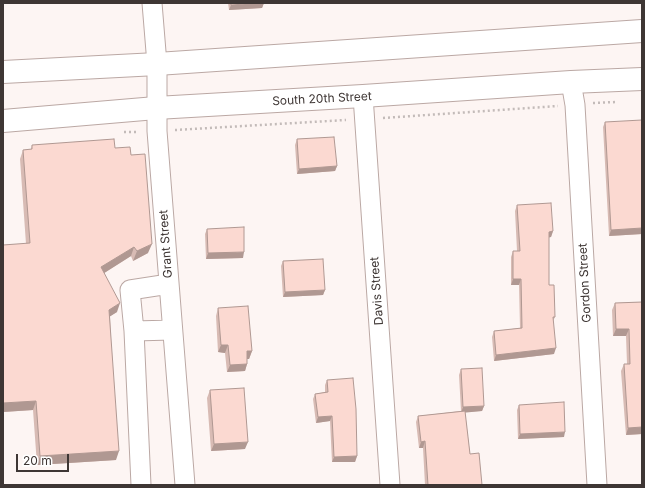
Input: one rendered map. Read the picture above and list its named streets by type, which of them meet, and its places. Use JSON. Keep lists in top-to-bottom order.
{
  "streets": {
    "main road": ["South 20th Street"],
    "street": ["Grant Street", "Gordon Street", "Davis Street"]
  },
  "crossings": [
    ["South 20th Street", "Grant Street"],
    ["South 20th Street", "Gordon Street"],
    ["South 20th Street", "Davis Street"]
  ],
  "scale_bar": "20 m"
}
